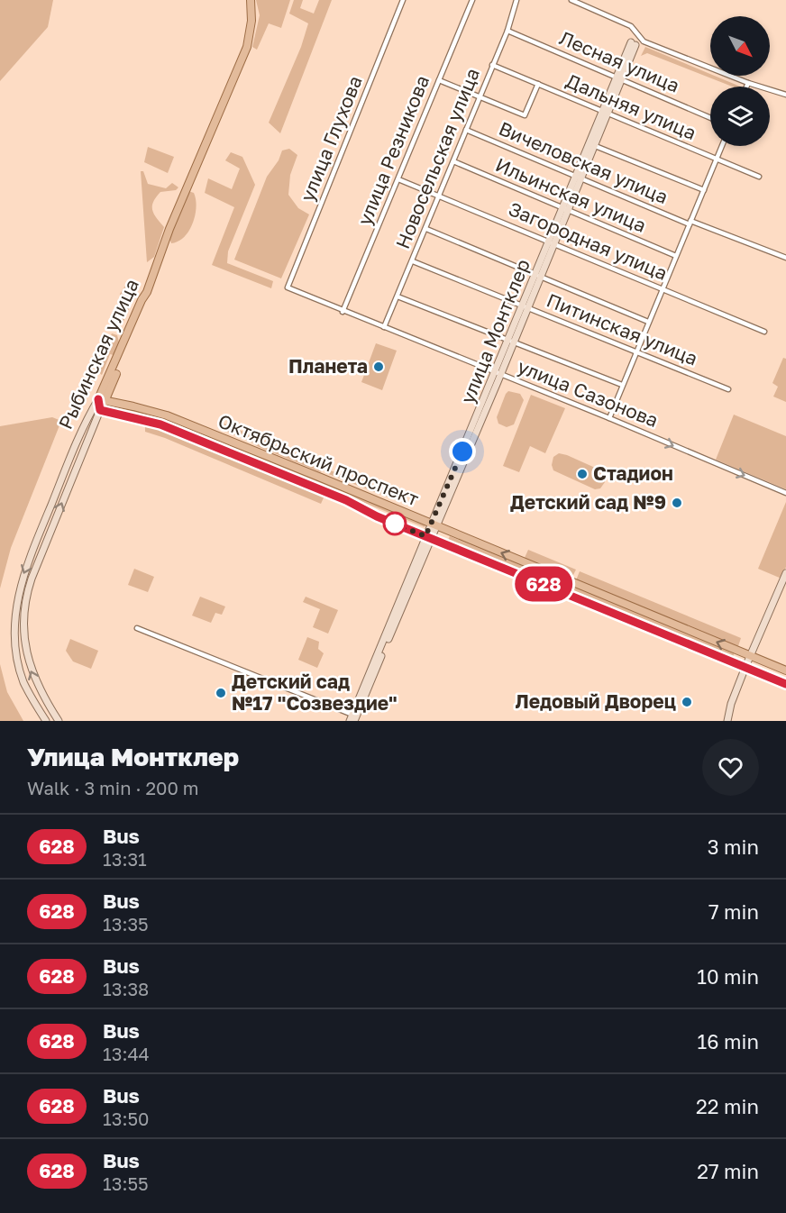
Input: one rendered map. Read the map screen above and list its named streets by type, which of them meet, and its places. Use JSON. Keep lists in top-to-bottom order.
{
  "streets": {
    "main road": ["Рыбинская улица", "Октябрьский проспект"],
    "street": [
      "Лесная улица",
      "Дальняя улица",
      "улица Глухова",
      "улица Резникова",
      "Новосельская улица",
      "Вичеловская улица",
      "Ильинская улица",
      "Загородная улица",
      "Питинская улица",
      "улица Монтклер",
      "улица Сазонова"
    ]
  },
  "crossings": [
    ["Лесная улица", "Новосельская улица"],
    ["Лесная улица", "улица Монтклер"],
    ["Дальняя улица", "Новосельская улица"],
    ["Дальняя улица", "улица Монтклер"],
    ["улица Глухова", "улица Сазонова"],
    ["улица Резникова", "Загородная улица"],
    ["улица Резникова", "улица Сазонова"],
    ["Новосельская улица", "Вичеловская улица"],
    ["Новосельская улица", "Ильинская улица"],
    ["Новосельская улица", "Загородная улица"],
    ["Новосельская улица", "Питинская улица"],
    ["Новосельская улица", "улица Сазонова"],
    ["Вичеловская улица", "улица Монтклер"],
    ["Ильинская улица", "улица Монтклер"],
    ["Загородная улица", "улица Монтклер"],
    ["Питинская улица", "улица Монтклер"],
    ["улица Монтклер", "улица Сазонова"],
    ["улица Монтклер", "Октябрьский проспект"],
    ["Рыбинская улица", "Октябрьский проспект"]
  ],
  "one_way": ["Рыбинская улица", "улица Сазонова"],
  "places": [
    "Планета",
    "Стадион",
    "Детский сад №9",
    "Детский сад №17 \"Созвездие\"",
    "Ледовый Дворец"
  ],
  "lines": ["bus line 628"],
  "north": "bottom right",
  "page": {
    "on_map": "628",
    "heading": ["Улица Монтклер", "Walk · 3 min · 200 m"],
    "list": [
      {
        "mark": "628",
        "name": "Bus",
        "note": "13:31",
        "value": "3 min"
      },
      {
        "mark": "628",
        "name": "Bus",
        "note": "13:35",
        "value": "7 min"
      },
      {
        "mark": "628",
        "name": "Bus",
        "note": "13:38",
        "value": "10 min"
      },
      {
        "mark": "628",
        "name": "Bus",
        "note": "13:44",
        "value": "16 min"
      },
      {
        "mark": "628",
        "name": "Bus",
        "note": "13:50",
        "value": "22 min"
      },
      {
        "mark": "628",
        "name": "Bus",
        "note": "13:55",
        "value": "27 min"
      }
    ]
  }
}
